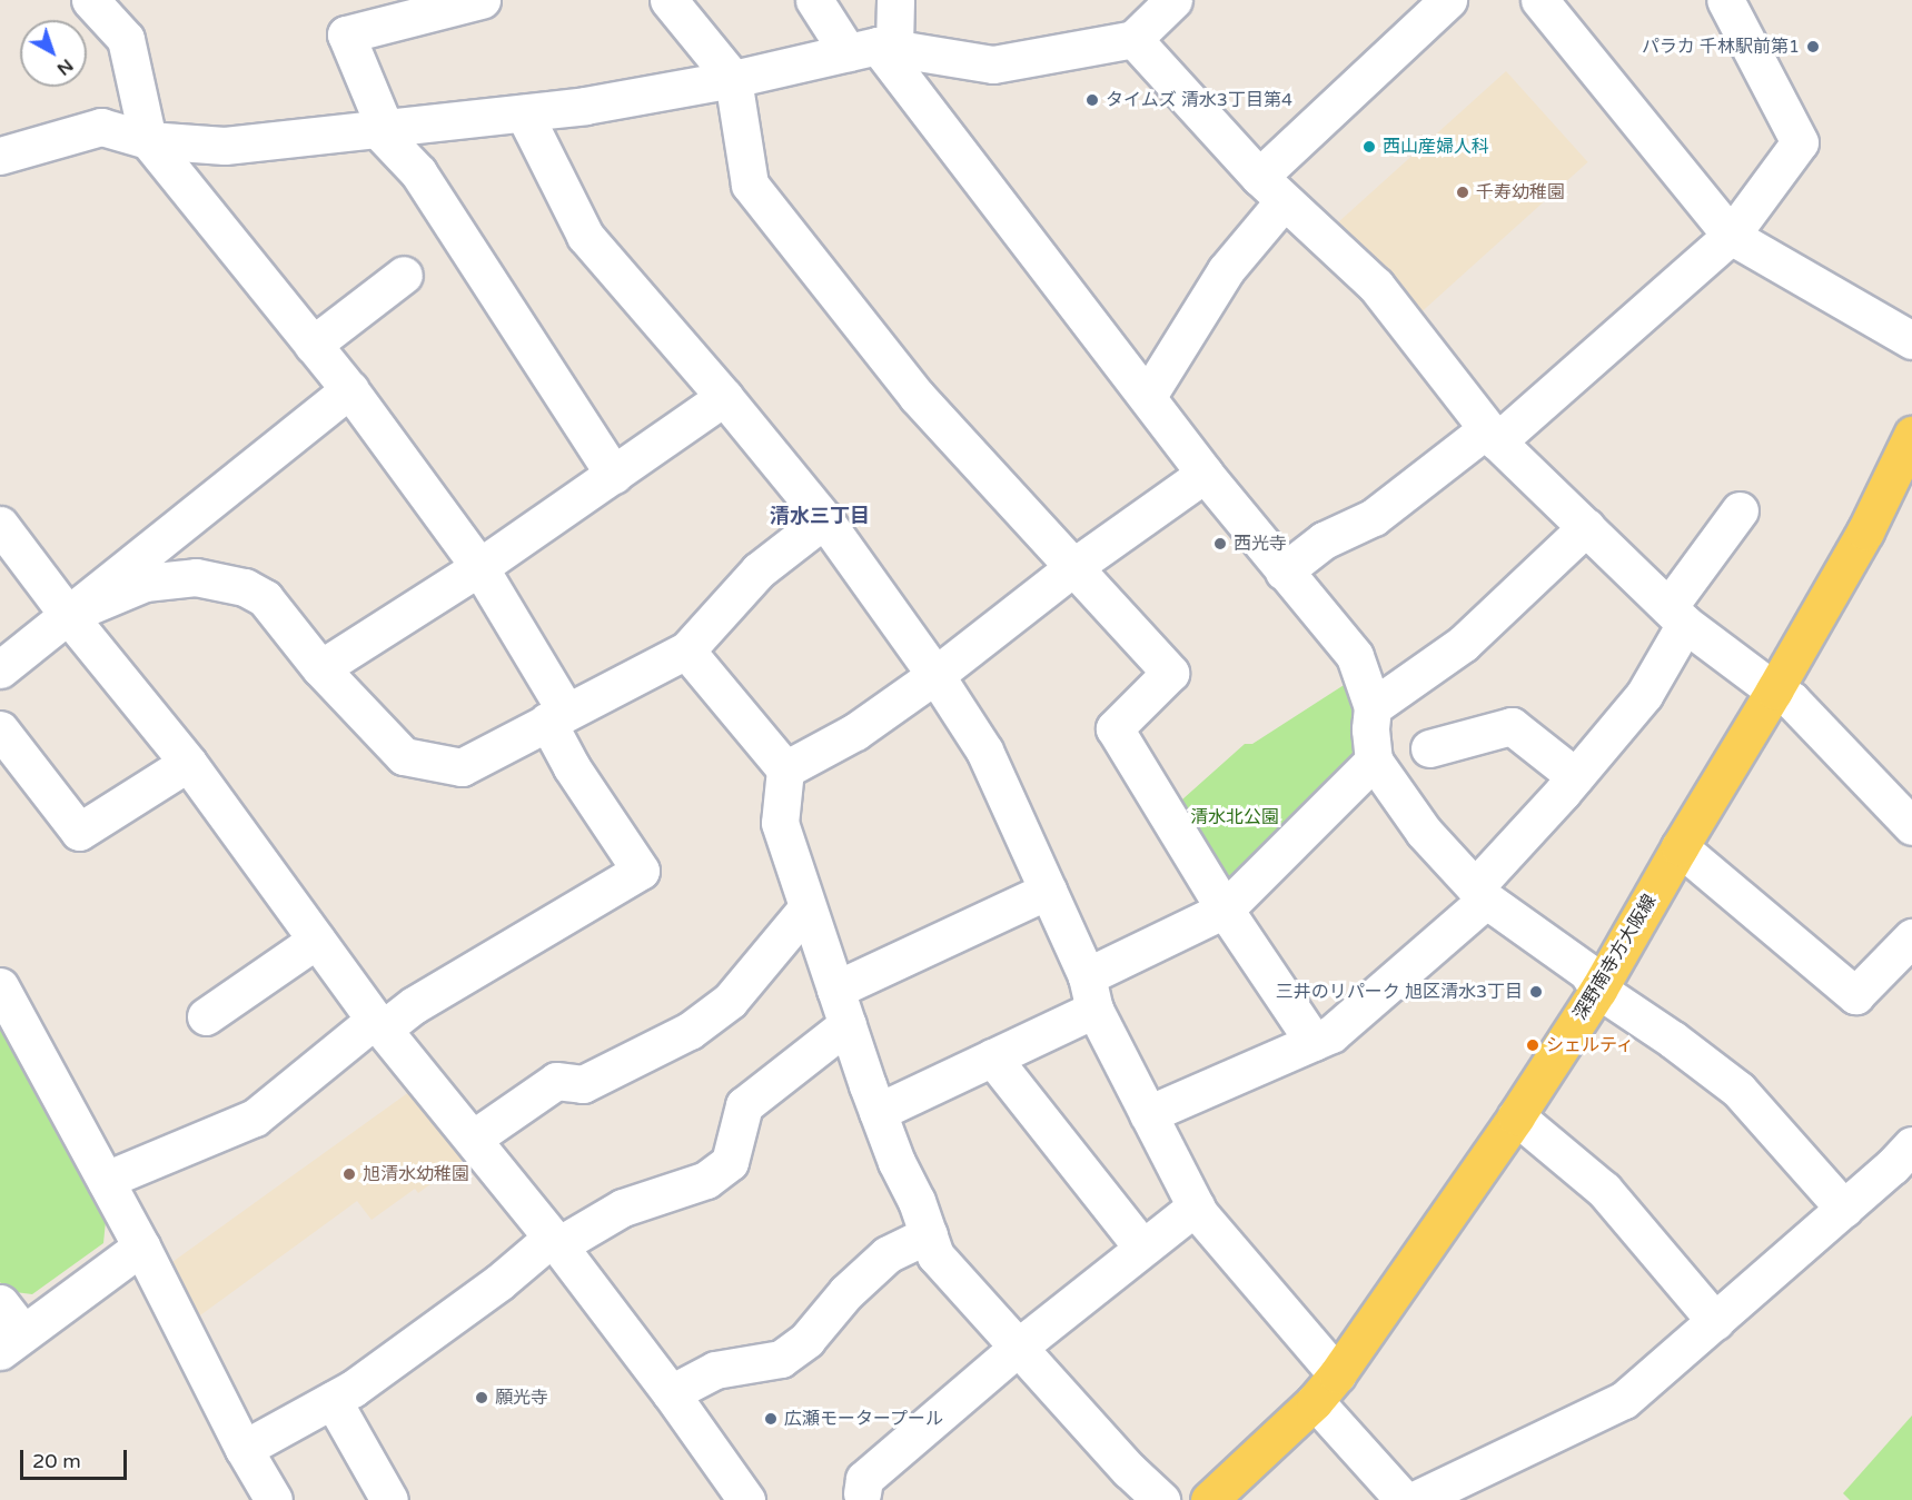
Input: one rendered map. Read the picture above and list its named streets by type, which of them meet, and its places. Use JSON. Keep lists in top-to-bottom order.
{
  "streets": {
    "main road": ["深野南寺方大阪線"]
  },
  "districts": ["清水三丁目"],
  "parks": ["清水北公園"],
  "places": [
    "パラカ 千林駅前第1",
    "タイムズ 清水3丁目第4",
    "西山産婦人科",
    "千寿幼稚園",
    "西光寺",
    "三井のリパーク 旭区清水3丁目",
    "シェルティ",
    "旭清水幼稚園",
    "願光寺",
    "広瀬モータープール"
  ],
  "scale_bar": "20 m",
  "north": "bottom right"
}
